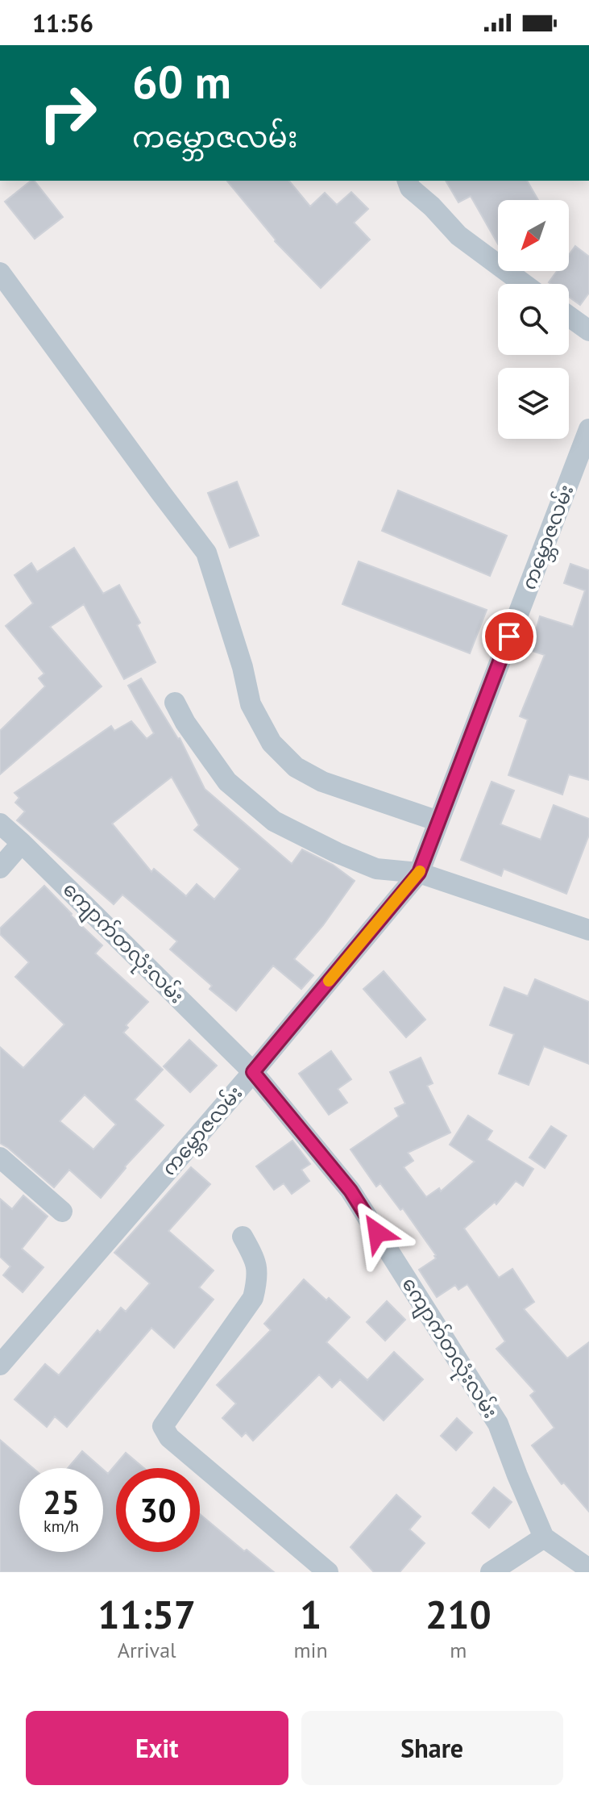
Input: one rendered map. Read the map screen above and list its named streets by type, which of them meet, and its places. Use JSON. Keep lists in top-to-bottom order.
{
  "streets": {
    "street": ["ကမ္ဘောဇလမ်း", "ကျောက်တလုံးလမ်း"]
  },
  "crossings": [
    ["ကမ္ဘောဇလမ်း", "ကျောက်တလုံးလမ်း"]
  ],
  "north": "bottom left",
  "page": {
    "status": "11:56",
    "turn": ["60 m", "ကမ္ဘောဇလမ်း"],
    "speed": "25 km/h",
    "limit": "30",
    "eta": [
      "11:57",
      "Arrival",
      "1",
      "min",
      "210",
      "m"
    ],
    "buttons": ["Exit", "Share"]
  }
}
